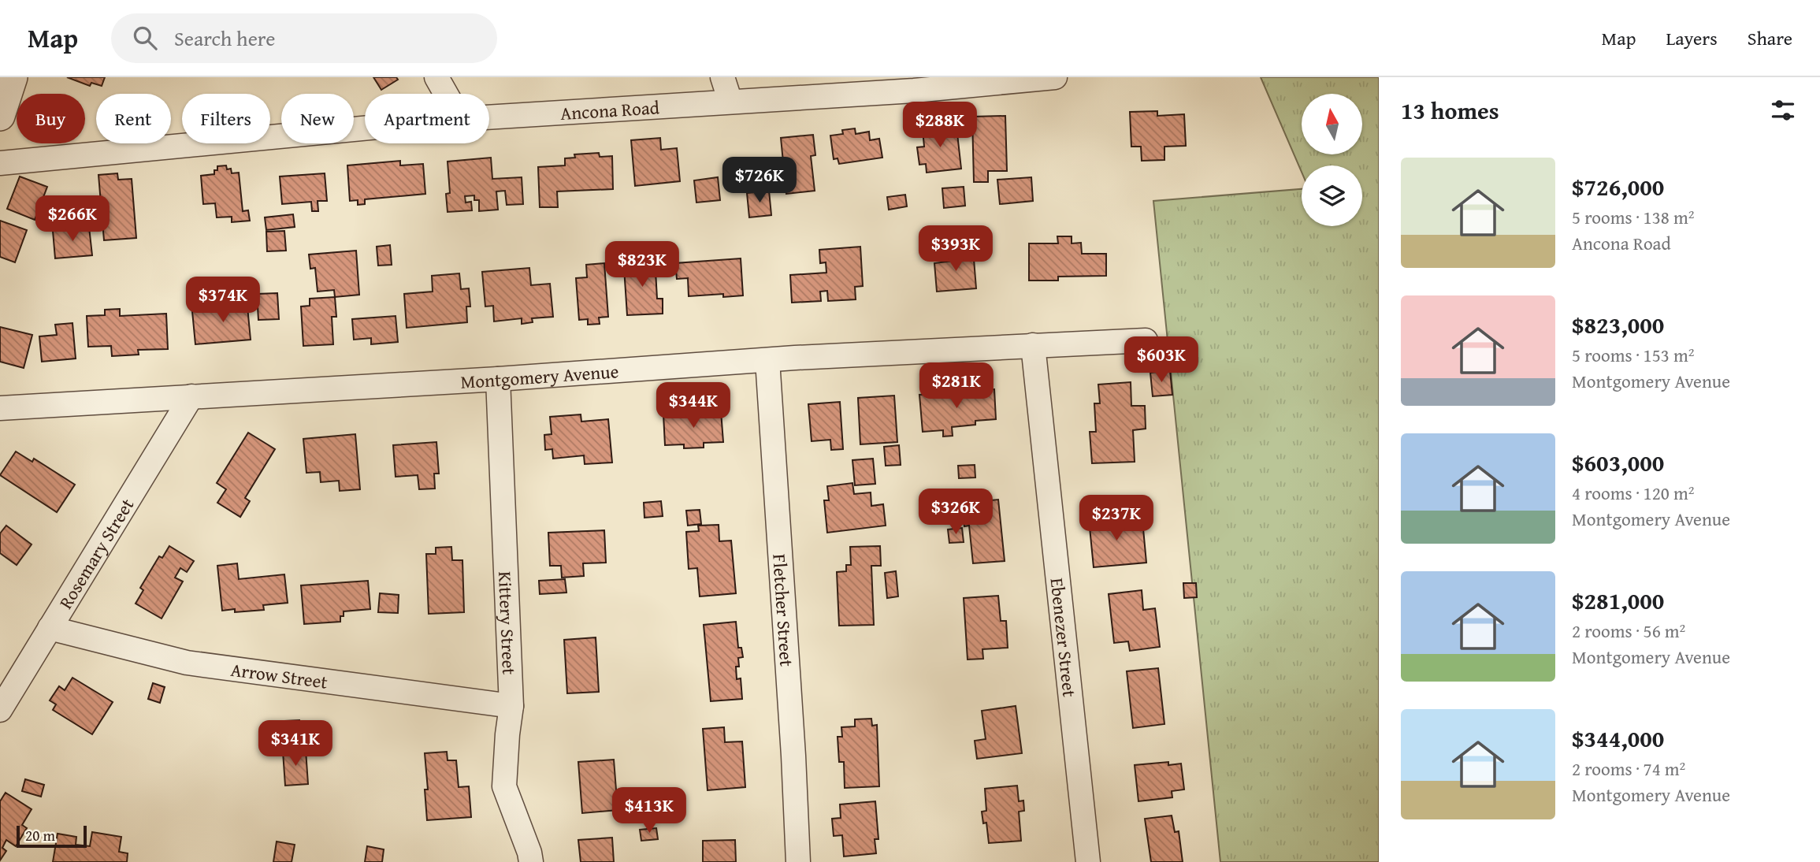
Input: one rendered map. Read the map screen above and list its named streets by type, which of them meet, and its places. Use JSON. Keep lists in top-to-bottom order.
{
  "streets": {
    "street": [
      "Ancona Road",
      "Montgomery Avenue",
      "Rosemary Street",
      "Fletcher Street",
      "Kittery Street",
      "Ebenezer Street",
      "Arrow Street"
    ]
  },
  "crossings": [
    ["Montgomery Avenue", "Rosemary Street"],
    ["Montgomery Avenue", "Fletcher Street"],
    ["Montgomery Avenue", "Kittery Street"],
    ["Montgomery Avenue", "Ebenezer Street"],
    ["Rosemary Street", "Arrow Street"],
    ["Kittery Street", "Arrow Street"]
  ],
  "scale_bar": "20 m",
  "north": "top",
  "page": {
    "header": "Map",
    "search": "Search here",
    "nav": ["Map", "Layers", "Share"],
    "heading": "13 homes",
    "chip": [
      "Buy",
      "Rent",
      "Filters",
      "New",
      "Apartment"
    ],
    "price": [
      "$288K",
      "$726K",
      "$266K",
      "$393K",
      "$823K",
      "$374K",
      "$603K",
      "$281K",
      "$344K",
      "$326K",
      "$237K",
      "$341K",
      "$413K"
    ],
    "list": [
      {
        "name": "$726,000",
        "note": "5 rooms · 138 m² · Ancona Road"
      },
      {
        "name": "$823,000",
        "note": "5 rooms · 153 m² · Montgomery Avenue"
      },
      {
        "name": "$603,000",
        "note": "4 rooms · 120 m² · Montgomery Avenue"
      },
      {
        "name": "$281,000",
        "note": "2 rooms · 56 m² · Montgomery Avenue"
      },
      {
        "name": "$344,000",
        "note": "2 rooms · 74 m² · Montgomery Avenue"
      }
    ],
    "scale": "20 m"
  }
}
